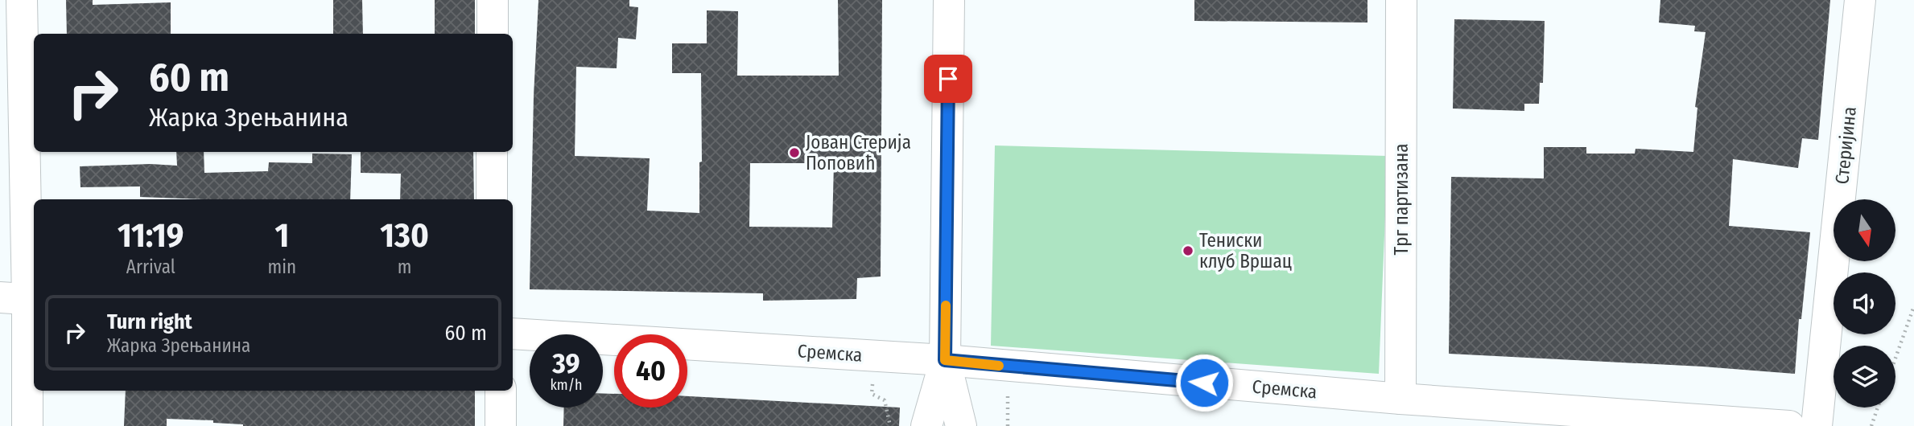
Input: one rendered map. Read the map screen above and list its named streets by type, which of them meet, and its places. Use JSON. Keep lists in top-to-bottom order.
{
  "streets": {
    "street": ["Стеријина", "Трг партизана", "Сремска"]
  },
  "crossings": [
    ["Трг партизана", "Сремска"]
  ],
  "places": ["Јован Стерија Поповић", "Тениски клуб Вршац"],
  "north": "bottom",
  "page": {
    "turn": ["60 m", "Жарка Зрењанина"],
    "eta": [
      "11:19",
      "Arrival",
      "1",
      "min",
      "130",
      "m"
    ],
    "list": [
      {
        "name": "Turn right",
        "note": "Жарка Зрењанина",
        "value": "60 m"
      }
    ],
    "speed": "39 km/h",
    "limit": "40"
  }
}
